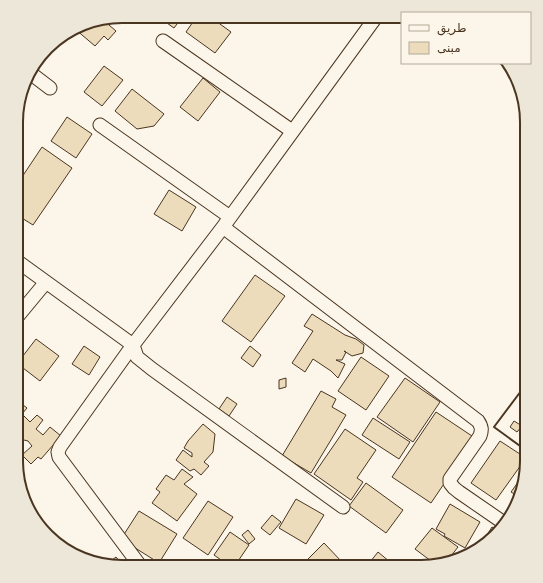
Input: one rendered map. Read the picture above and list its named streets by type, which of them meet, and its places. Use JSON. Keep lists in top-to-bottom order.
{
  "legend": ["طريق", "مبنى"]
}
